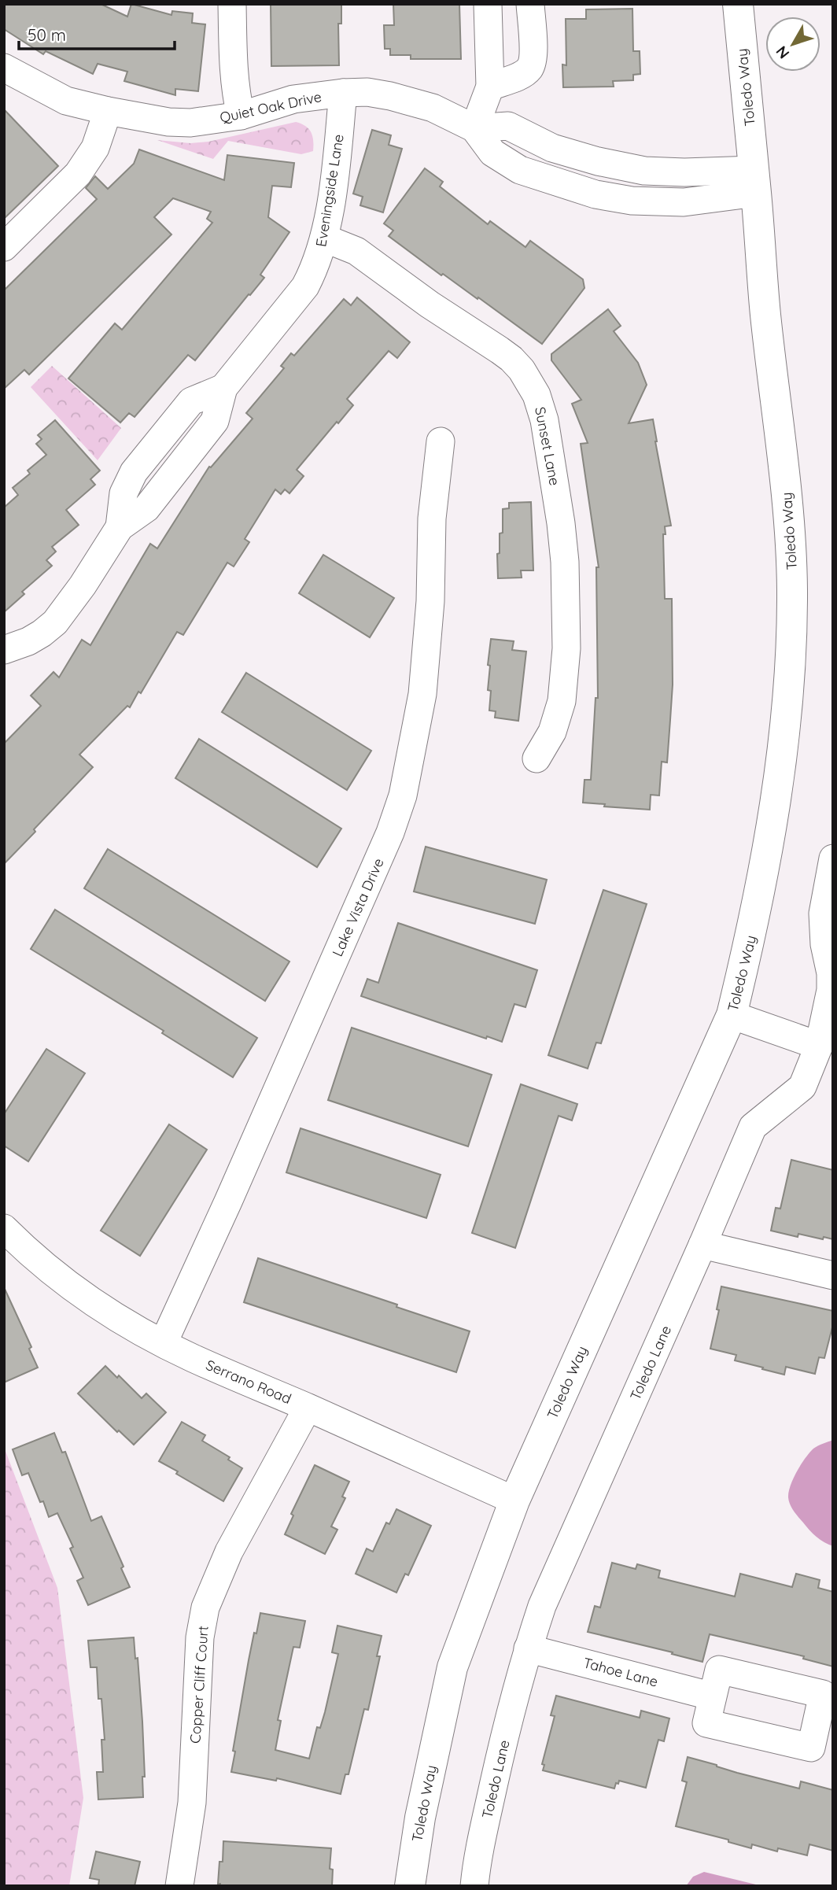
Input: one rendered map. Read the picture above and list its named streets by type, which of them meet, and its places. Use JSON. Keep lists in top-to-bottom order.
{
  "streets": {
    "main road": ["Toledo Way"],
    "street": [
      "Quiet Oak Drive",
      "Eveningside Lane",
      "Sunset Lane",
      "Lake Vista Drive",
      "Toledo Lane",
      "Serrano Road",
      "Tahoe Lane",
      "Copper Cliff Court"
    ]
  },
  "crossings": [
    ["Toledo Way", "Quiet Oak Drive"],
    ["Toledo Way", "Serrano Road"],
    ["Quiet Oak Drive", "Eveningside Lane"],
    ["Eveningside Lane", "Sunset Lane"],
    ["Lake Vista Drive", "Serrano Road"],
    ["Toledo Lane", "Tahoe Lane"],
    ["Serrano Road", "Copper Cliff Court"]
  ],
  "scale_bar": "50 m",
  "north": "bottom left"
}
